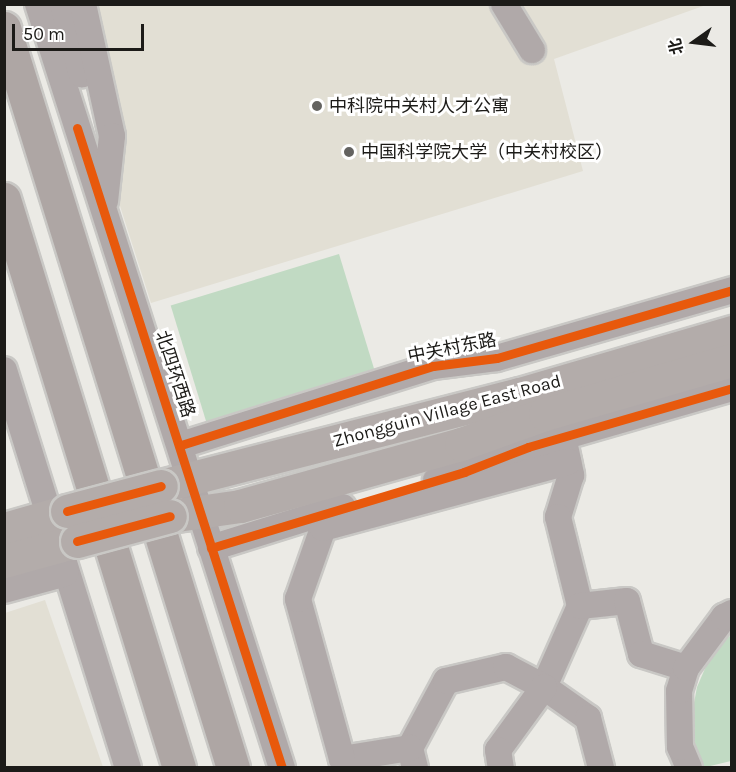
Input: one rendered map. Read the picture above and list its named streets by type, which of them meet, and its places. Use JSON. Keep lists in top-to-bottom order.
{
  "streets": {
    "main road": ["Zhongguin Village East Road"],
    "street": ["中关村东路", "北四环西路"]
  },
  "crossings": [
    ["中关村东路", "北四环西路"],
    ["北四环西路", "Zhongguin Village East Road"]
  ],
  "places": ["中科院中关村人才公寓", "中国科学院大学（中关村校区）"],
  "scale_bar": "50 m",
  "north": "left"
}
